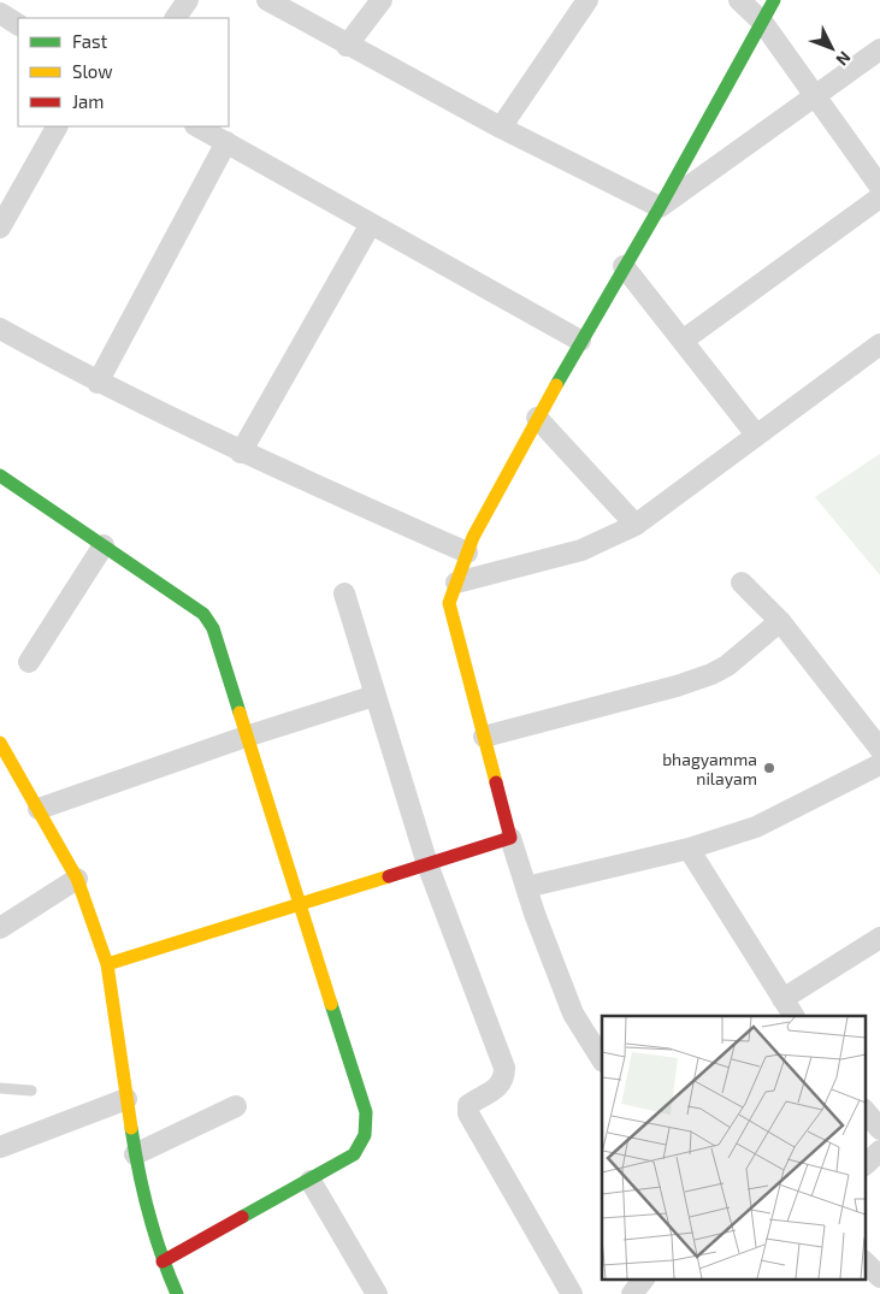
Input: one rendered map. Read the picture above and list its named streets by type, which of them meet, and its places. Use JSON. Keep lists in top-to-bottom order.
{
  "places": ["bhagyamma nilayam"],
  "legend": ["Fast", "Slow", "Jam"],
  "north": "bottom right"
}
